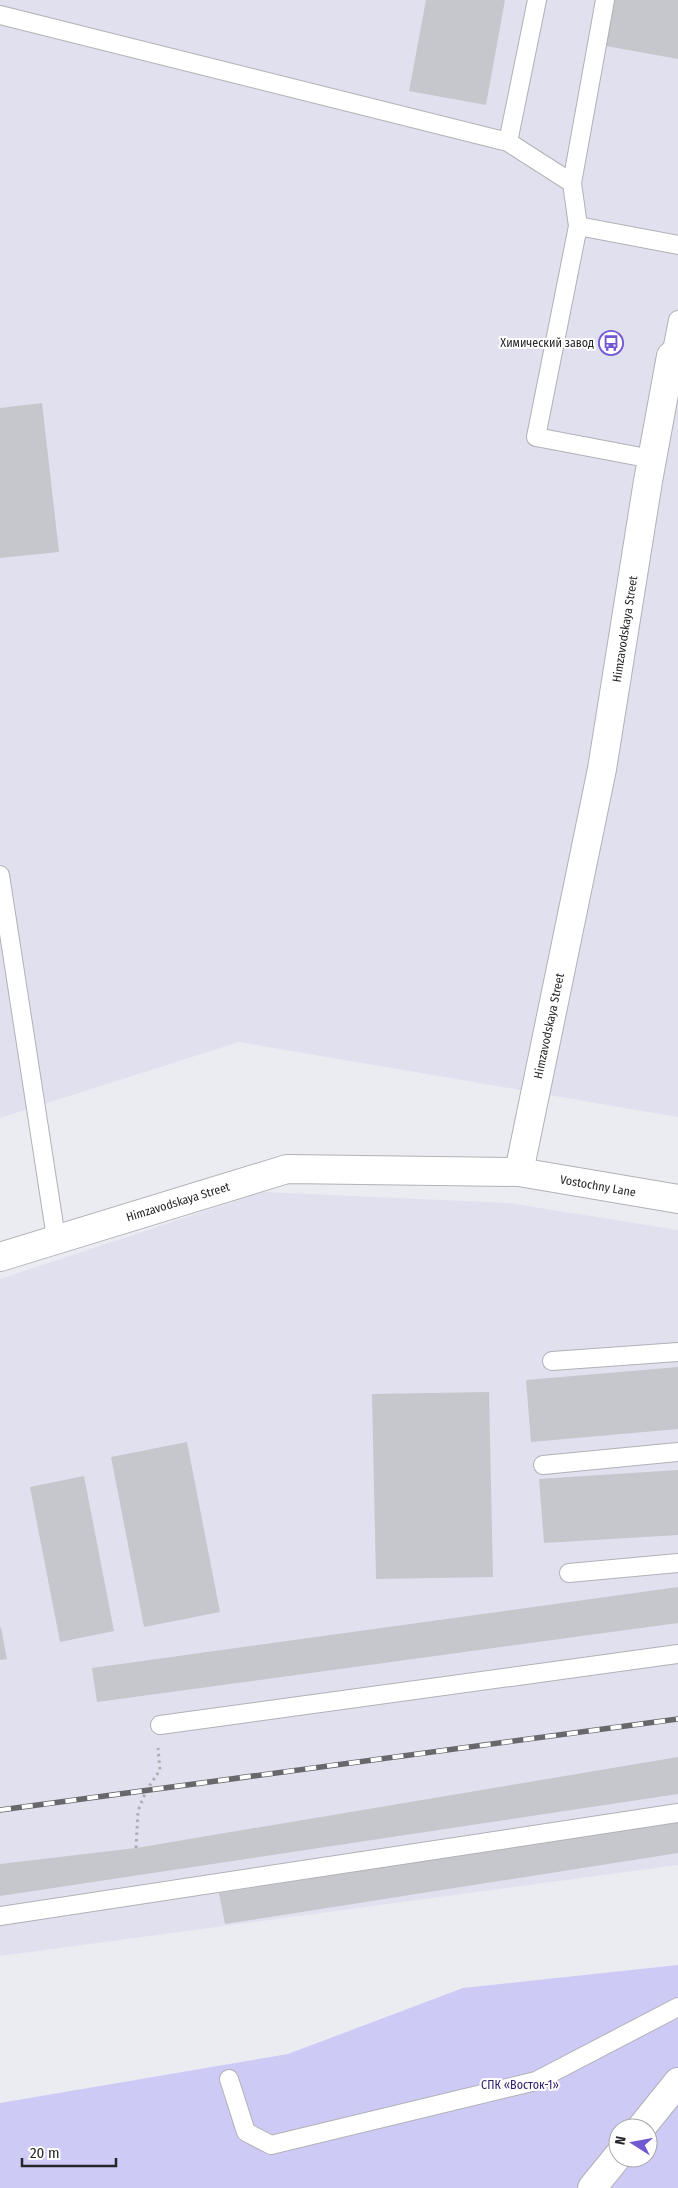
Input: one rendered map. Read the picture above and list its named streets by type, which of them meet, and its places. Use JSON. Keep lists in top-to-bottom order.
{
  "streets": {
    "street": ["Himzavodskaya Street", "Vostochny Lane"]
  },
  "crossings": [
    ["Himzavodskaya Street", "Vostochny Lane"]
  ],
  "parks": ["СПК «Восток-1»"],
  "places": {
    "bus stop": ["Химический завод"]
  },
  "scale_bar": "20 m",
  "north": "left"
}
